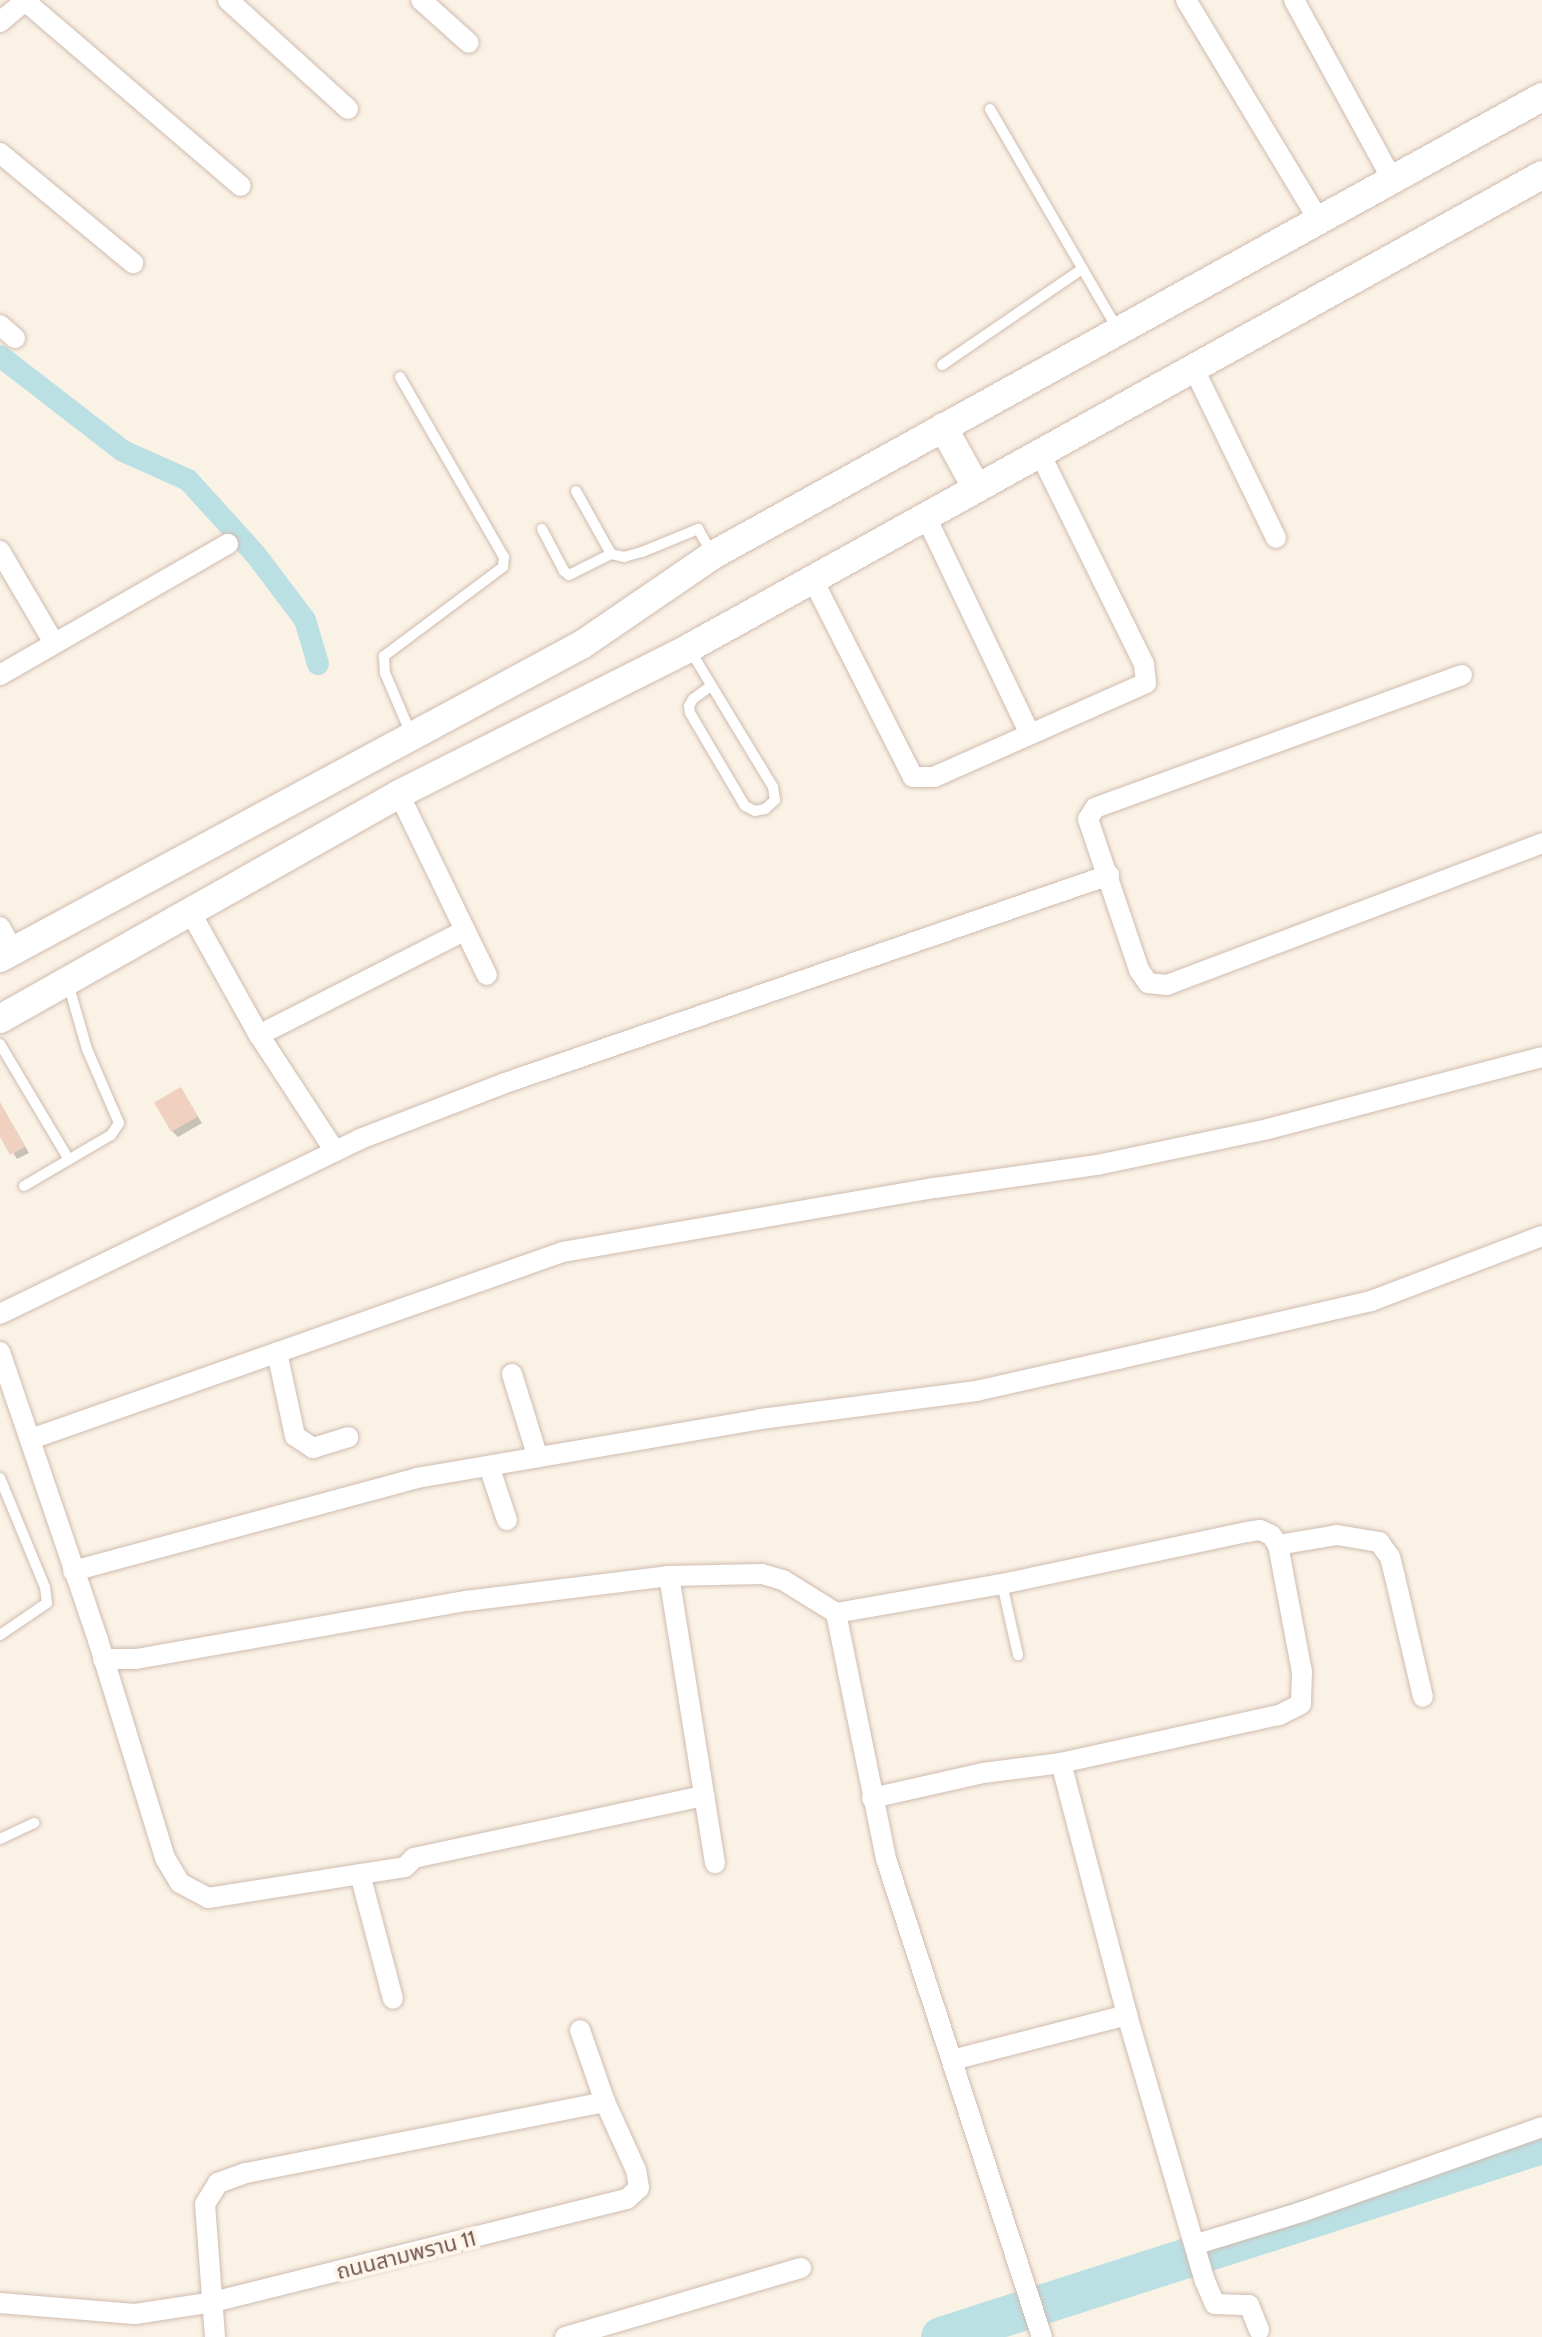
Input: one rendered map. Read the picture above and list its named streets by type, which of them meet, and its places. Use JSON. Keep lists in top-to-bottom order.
{
  "streets": {
    "street": ["ถนนสามพราน 11"]
  }
}
